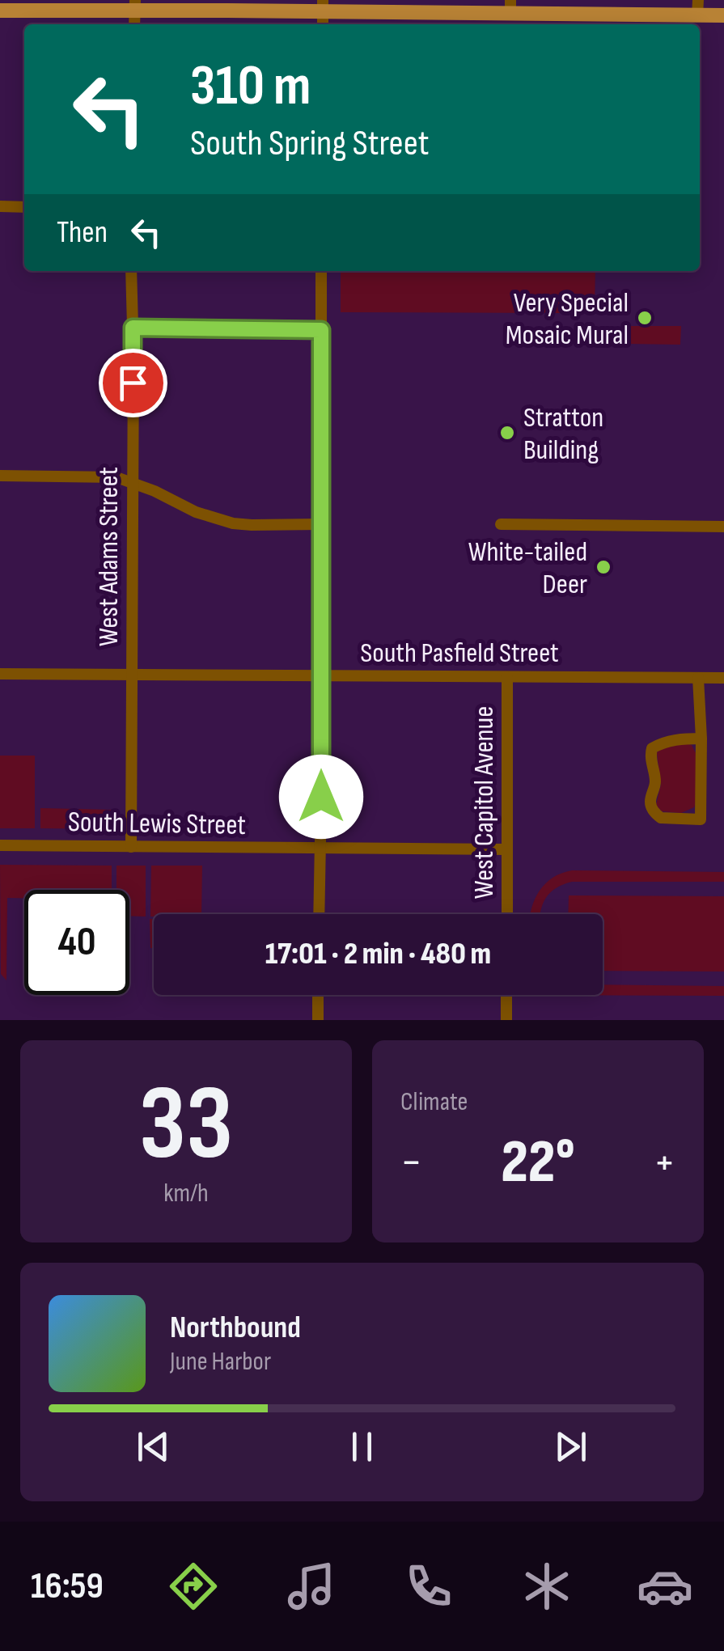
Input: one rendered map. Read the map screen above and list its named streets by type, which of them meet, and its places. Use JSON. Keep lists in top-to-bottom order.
{
  "streets": {
    "street": [
      "West Adams Street",
      "South Pasfield Street",
      "West Capitol Avenue",
      "South Lewis Street"
    ]
  },
  "crossings": [
    ["West Adams Street", "South Pasfield Street"],
    ["West Adams Street", "South Lewis Street"],
    ["South Pasfield Street", "West Capitol Avenue"],
    ["West Capitol Avenue", "South Lewis Street"]
  ],
  "places": ["Very Special Mosaic Mural", "Stratton Building", "White-tailed Deer"],
  "page": {
    "turn": ["310 m", "South Spring Street"],
    "then": "Then",
    "limit": "40",
    "trip": "17:01 · 2 min · 480 m",
    "tile": [
      ["33", "km/h"],
      "Climate"
    ],
    "heat": ["−", "22°", "+"],
    "song": ["Northbound", "June Harbor"],
    "tabs": "16:59"
  }
}
